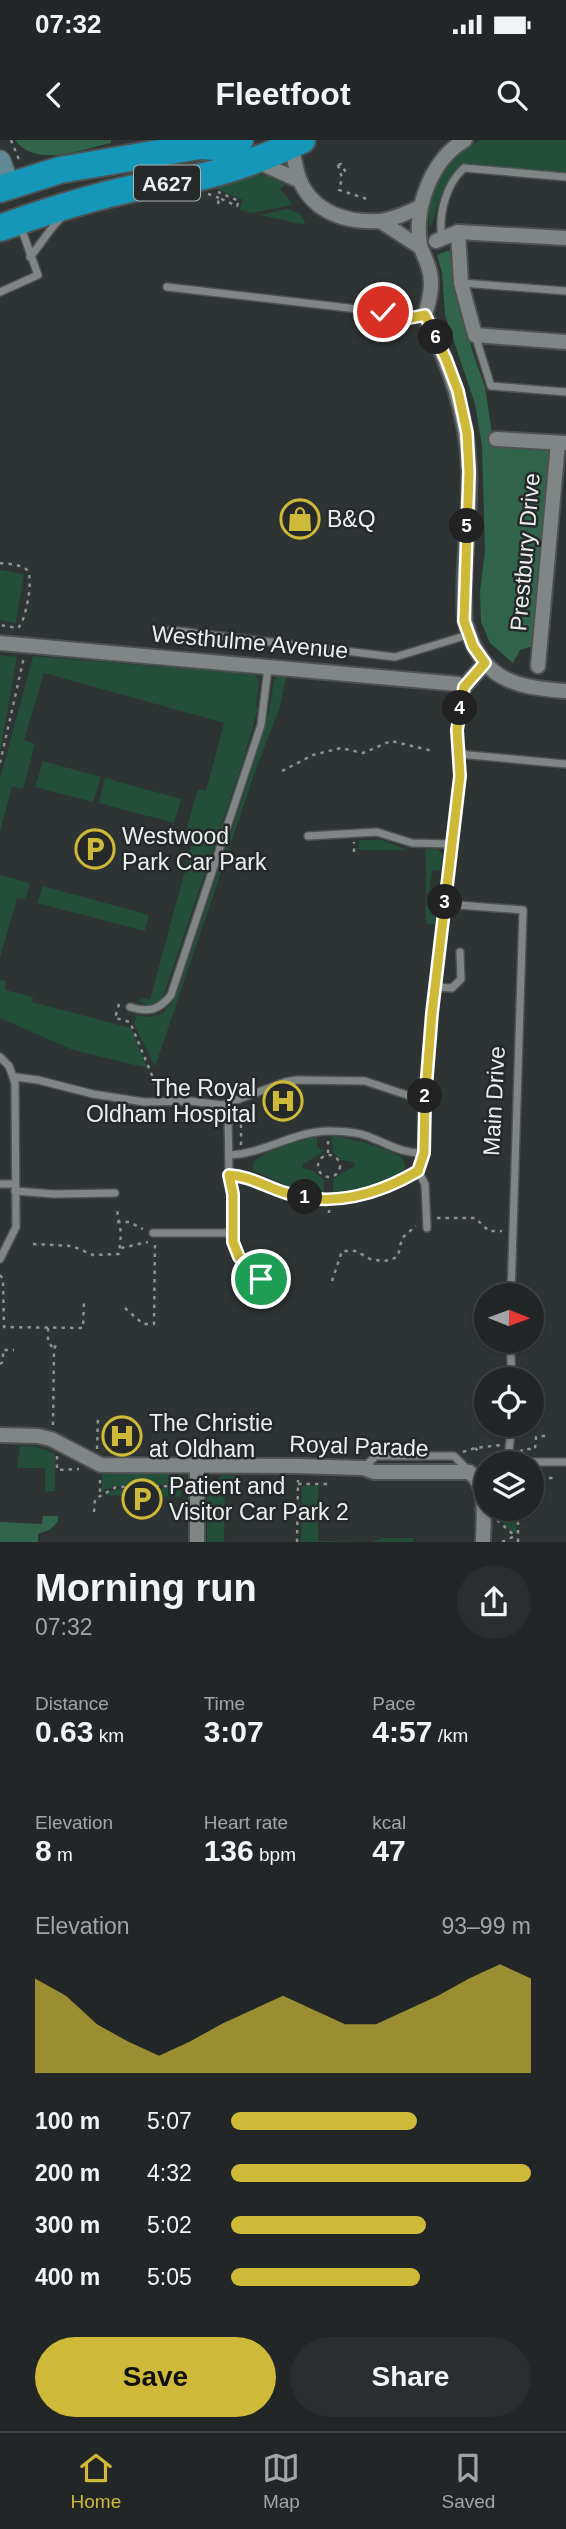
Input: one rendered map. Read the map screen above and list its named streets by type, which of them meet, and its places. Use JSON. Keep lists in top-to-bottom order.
{
  "streets": {
    "highway": ["A627"],
    "street": ["Prestbury Drive", "Westhulme Avenue", "Royal Parade"],
    "lane": ["Main Drive"]
  },
  "places": {
    "shop": ["B&Q"],
    "parking": ["Westwood Park Car Park", "Patient and Visitor Car Park 2"],
    "hospital": ["The Royal Oldham Hospital", "The Christie at Oldham"]
  },
  "north": "right",
  "page": {
    "status": "07:32",
    "header": "Fleetfoot",
    "pins": [
      "6",
      "5",
      "4",
      "3",
      "2",
      "1"
    ],
    "heading": ["Morning run", "07:32"],
    "stats": [
      ["Distance", "0.63 km"],
      ["Time", "3:07"],
      ["Pace", "4:57 /km"],
      ["Elevation", "8 m"],
      ["Heart rate", "136 bpm"],
      ["kcal", "47"]
    ],
    "chart": ["Elevation", "93–99 m"],
    "list": [
      {
        "name": "100 m",
        "note": "5:07"
      },
      {
        "name": "200 m",
        "note": "4:32"
      },
      {
        "name": "300 m",
        "note": "5:02"
      },
      {
        "name": "400 m",
        "note": "5:05"
      }
    ],
    "buttons": ["Save", "Share"],
    "tabs": ["Home", "Map", "Saved"]
  }
}
